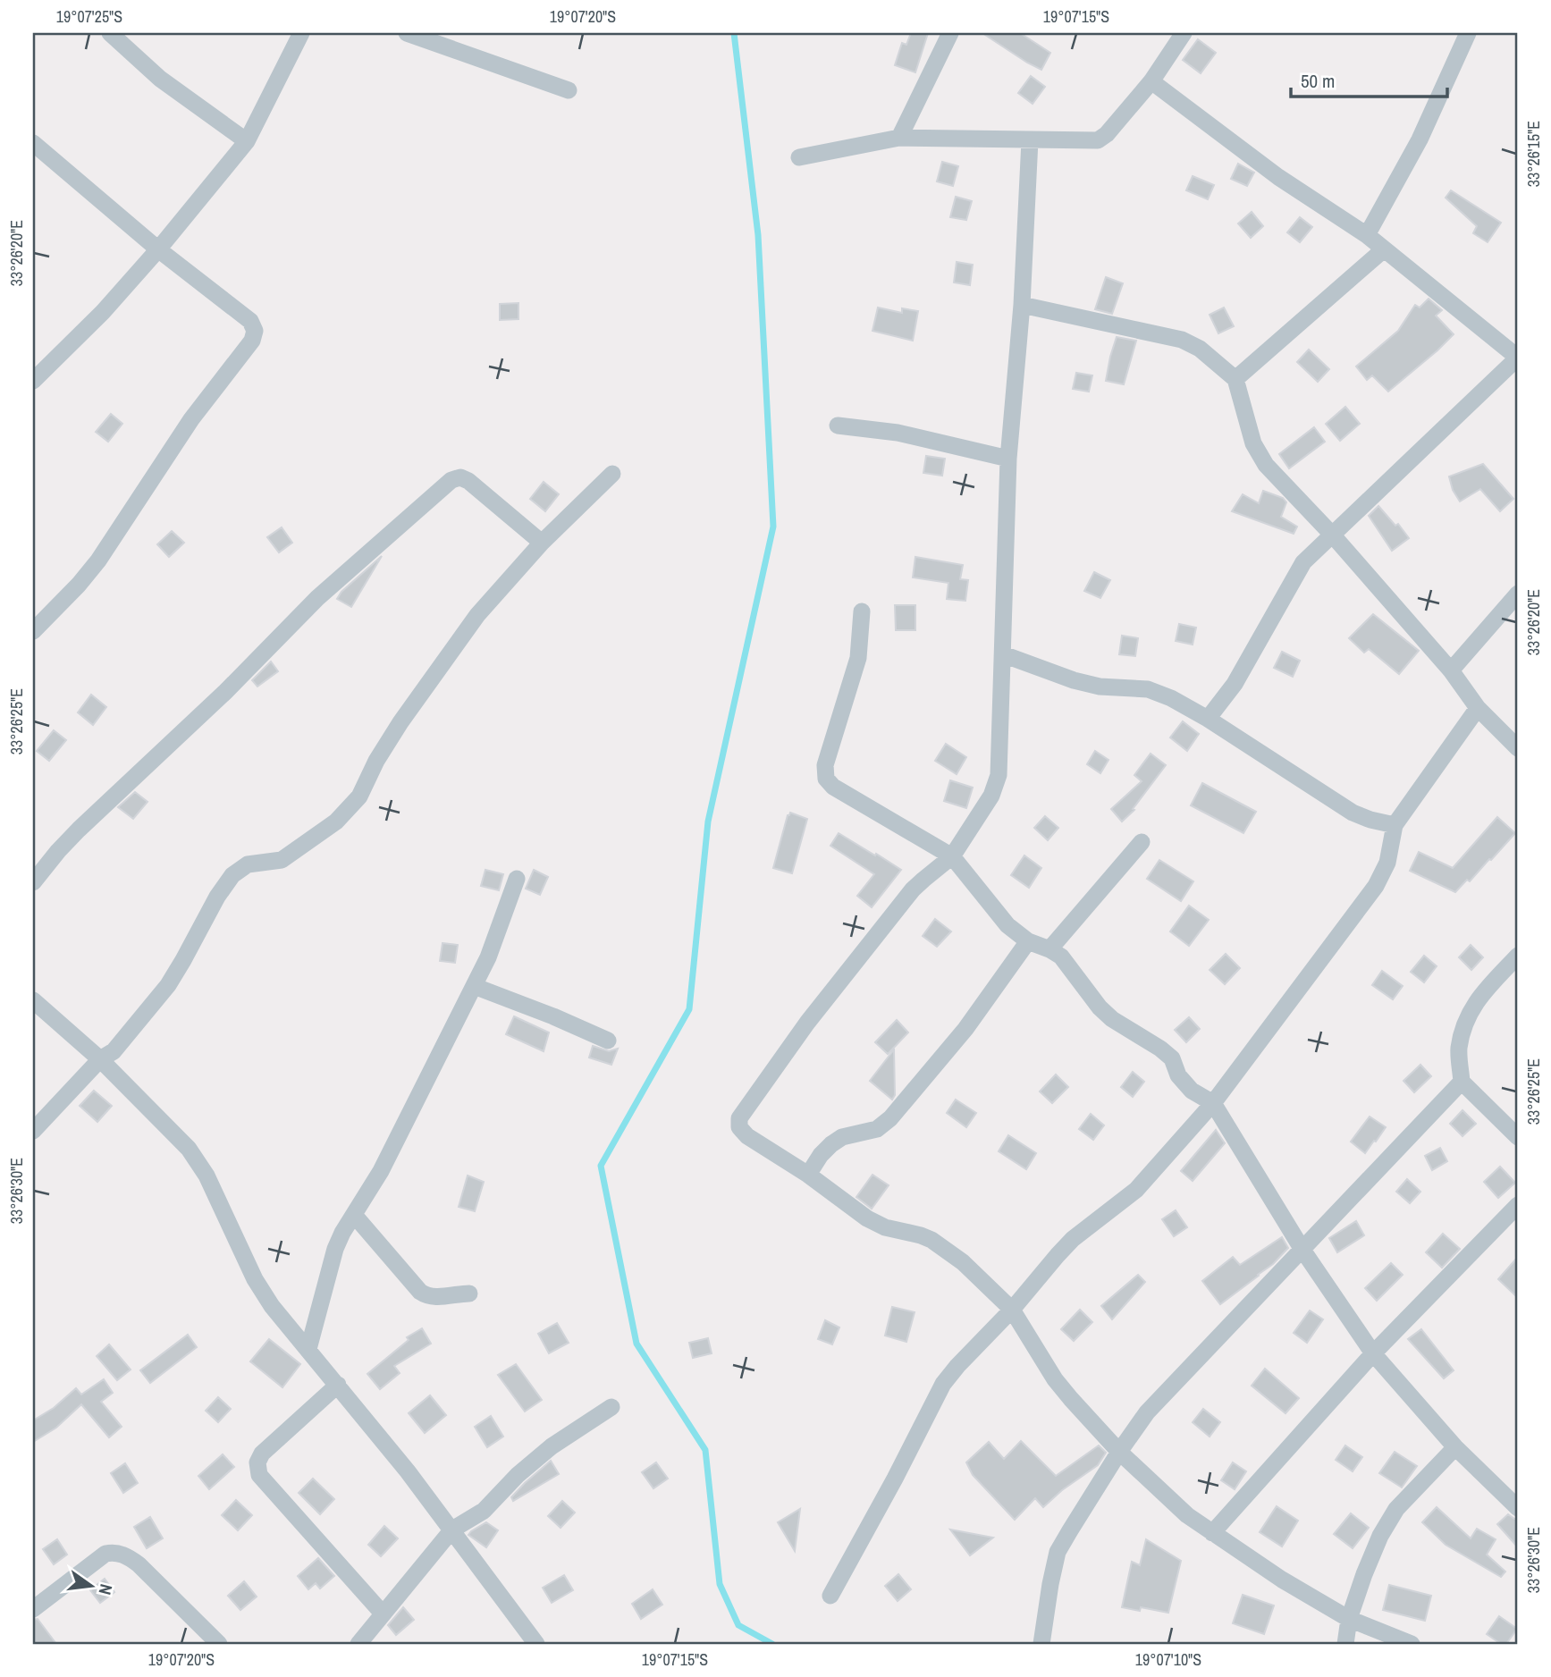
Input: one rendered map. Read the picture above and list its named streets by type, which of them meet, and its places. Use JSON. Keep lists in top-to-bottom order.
{
  "scale_bar": "50 m",
  "north": "right",
  "coordinates": [
    "19°07'25\"S",
    "19°07'20\"S",
    "19°07'15\"S",
    "33°26'15\"E",
    "33°26'20\"E",
    "33°26'25\"E",
    "33°26'30\"E",
    "19°07'10\"S"
  ]
}
